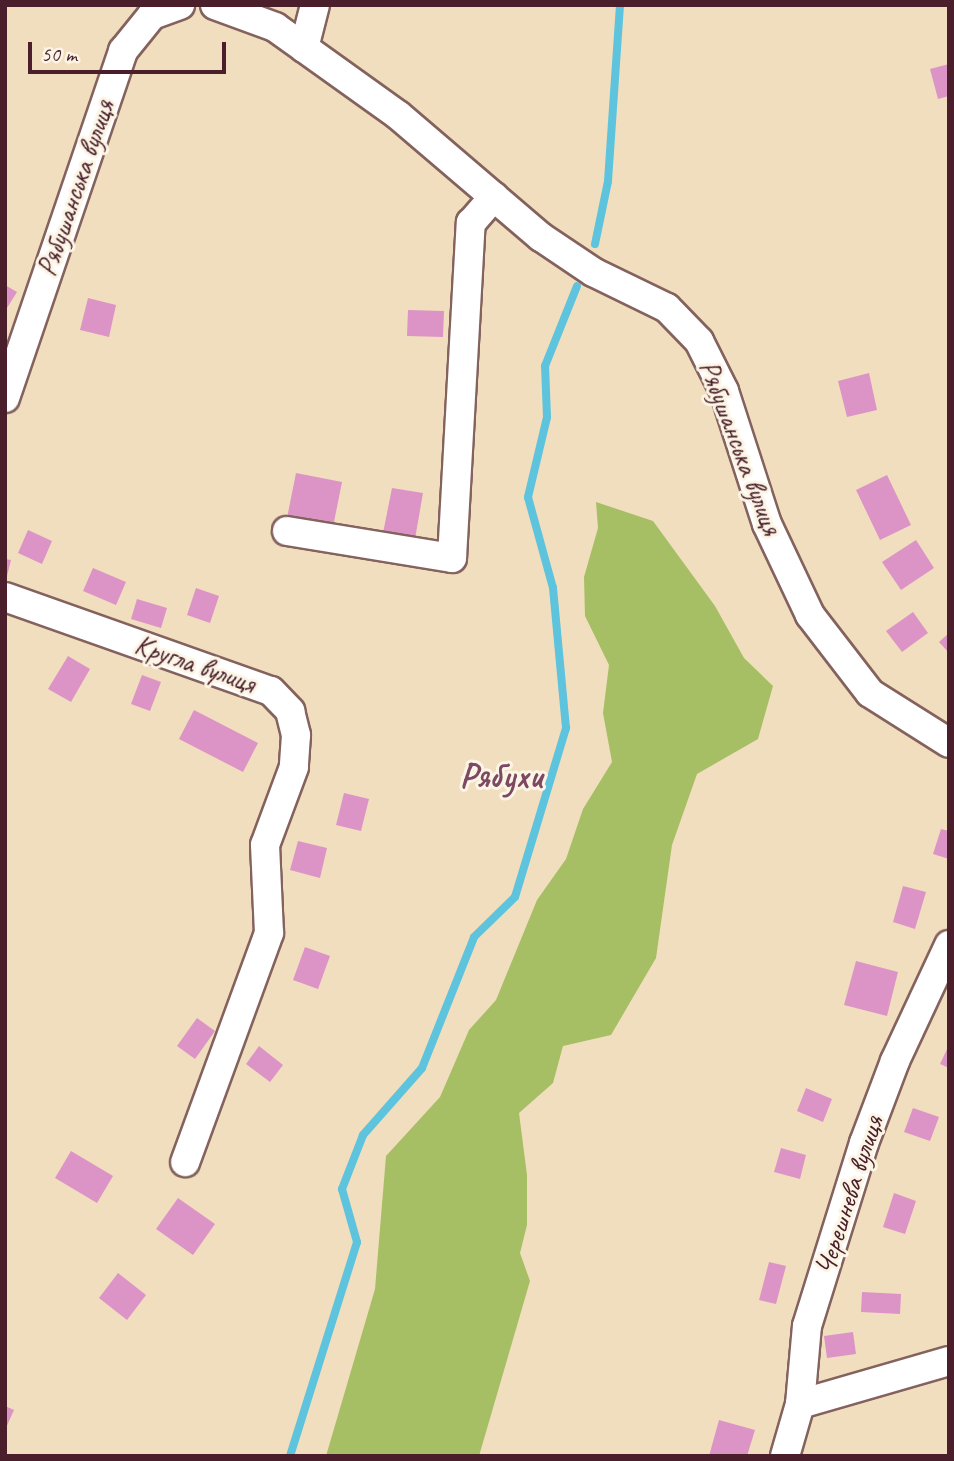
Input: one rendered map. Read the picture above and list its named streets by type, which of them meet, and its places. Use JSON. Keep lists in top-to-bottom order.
{
  "streets": {
    "street": ["Рябушанська вулиця", "Кругла вулиця", "Черешнева вулиця"]
  },
  "districts": ["Рябухи"],
  "scale_bar": "50 m"
}
